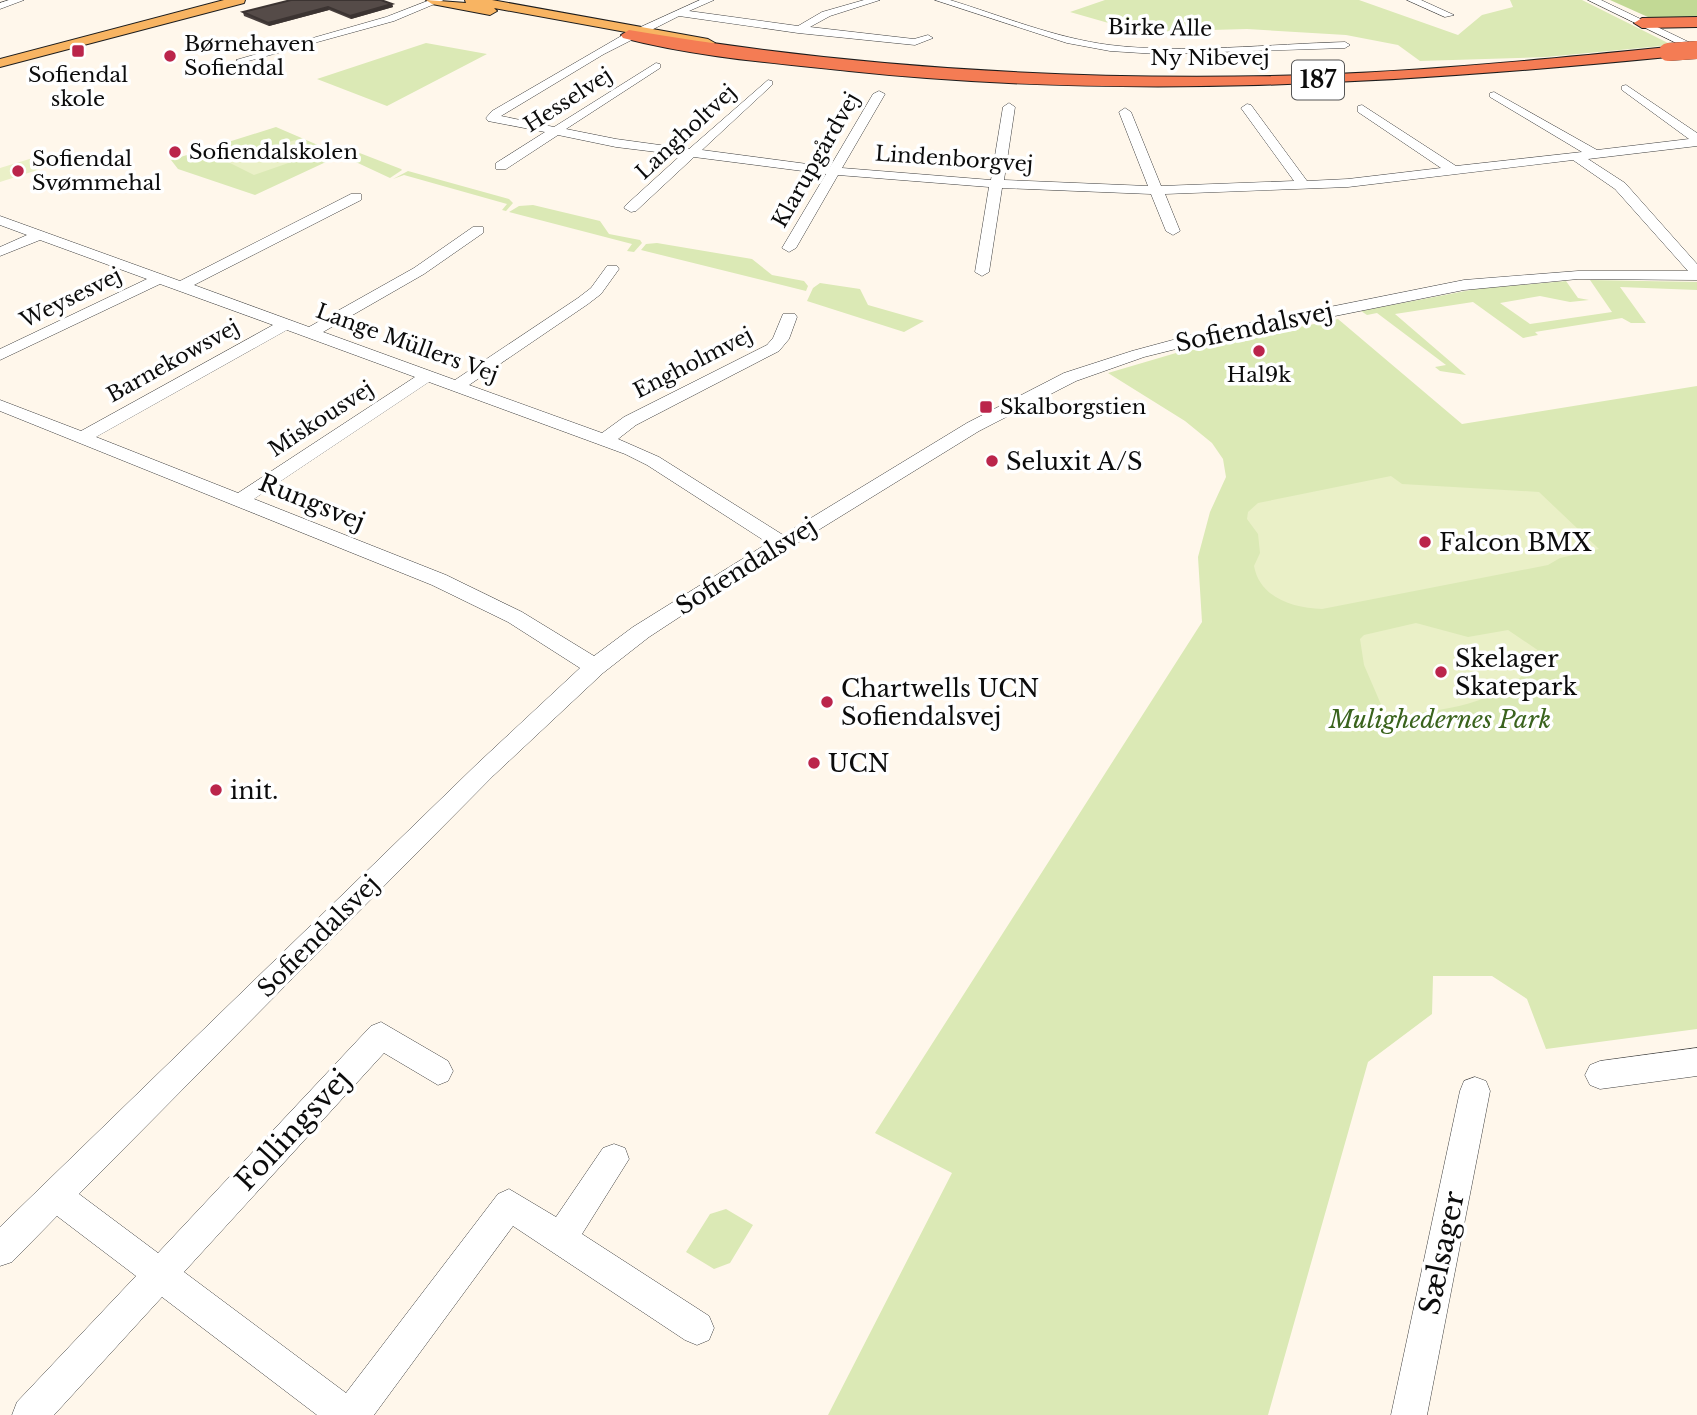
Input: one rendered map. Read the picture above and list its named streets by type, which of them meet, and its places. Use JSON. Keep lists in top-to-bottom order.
{
  "streets": {
    "highway": ["Ny Nibevej", "187"],
    "street": [
      "Birke Alle",
      "Hesselvej",
      "Langholtvej",
      "Lindenborgvej",
      "Klarupgårdvej",
      "Weysesvej",
      "Sofiendalsvej",
      "Lange Müllers Vej",
      "Barnekowsvej",
      "Engholmvej",
      "Miskousvej",
      "Rungsvej",
      "Follingsvej",
      "Sælsager"
    ]
  },
  "crossings": [
    ["Ny Nibevej", "Lindenborgvej"],
    ["Hesselvej", "Lindenborgvej"],
    ["Langholtvej", "Lindenborgvej"],
    ["Lindenborgvej", "Klarupgårdvej"],
    ["Weysesvej", "Lange Müllers Vej"],
    ["Sofiendalsvej", "Lange Müllers Vej"],
    ["Sofiendalsvej", "Rungsvej"],
    ["Lange Müllers Vej", "Barnekowsvej"],
    ["Lange Müllers Vej", "Engholmvej"],
    ["Lange Müllers Vej", "Miskousvej"],
    ["Barnekowsvej", "Rungsvej"],
    ["Miskousvej", "Rungsvej"]
  ],
  "parks": ["Mulighedernes Park"],
  "places": {
    "transit": ["Sofiendal skole", "Skalborgstien"],
    "other": [
      "Børnehaven Sofiendal",
      "Sofiendalskolen",
      "Sofiendal Svømmehal",
      "Hal9k",
      "Seluxit A/S",
      "Falcon BMX",
      "Skelager Skatepark",
      "Chartwells UCN Sofiendalsvej",
      "UCN",
      "init."
    ]
  }
}
